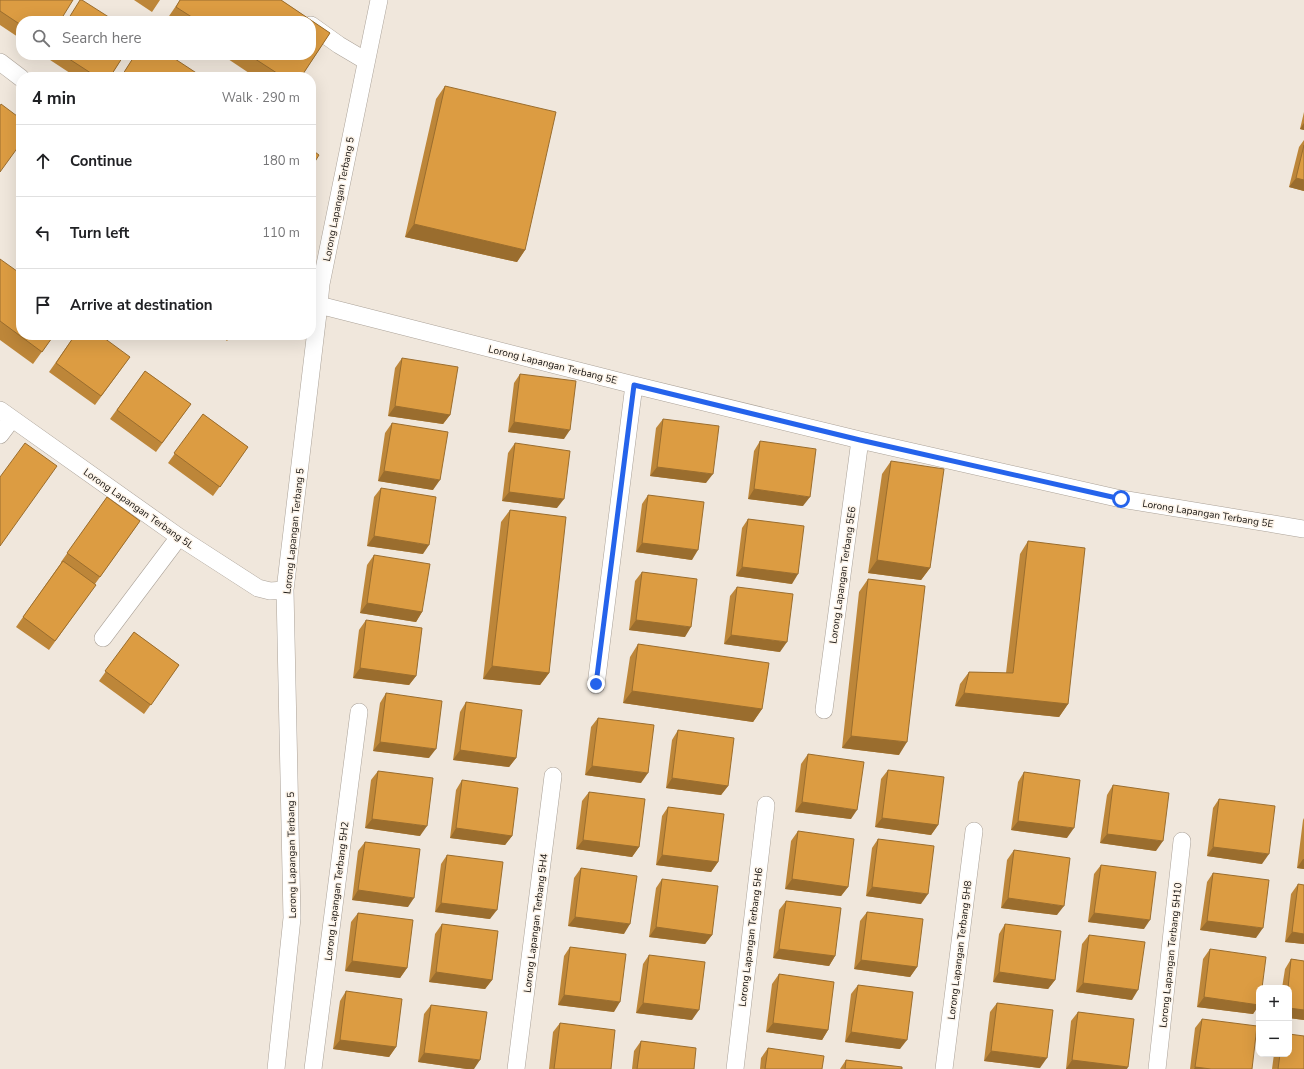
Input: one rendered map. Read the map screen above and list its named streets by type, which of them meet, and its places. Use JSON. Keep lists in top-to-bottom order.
{
  "streets": {
    "street": [
      "Lorong Lapangan Terbang 5",
      "Lorong Lapangan Terbang 5E",
      "Lorong Lapangan Terbang 5L",
      "Lorong Lapangan Terbang 5E6",
      "Lorong Lapangan Terbang 5H2",
      "Lorong Lapangan Terbang 5H4",
      "Lorong Lapangan Terbang 5H6",
      "Lorong Lapangan Terbang 5H8",
      "Lorong Lapangan Terbang 5H10"
    ]
  },
  "crossings": [
    ["Lorong Lapangan Terbang 5", "Lorong Lapangan Terbang 5E"],
    ["Lorong Lapangan Terbang 5", "Lorong Lapangan Terbang 5L"],
    ["Lorong Lapangan Terbang 5E", "Lorong Lapangan Terbang 5E6"]
  ],
  "page": {
    "search": "Search here",
    "heading": ["4 min", "Walk · 290 m"],
    "list": [
      ["Continue", "180 m"],
      ["Turn left", "110 m"],
      "Arrive at destination"
    ],
    "map_buttons": ["+", "−"]
  }
}
